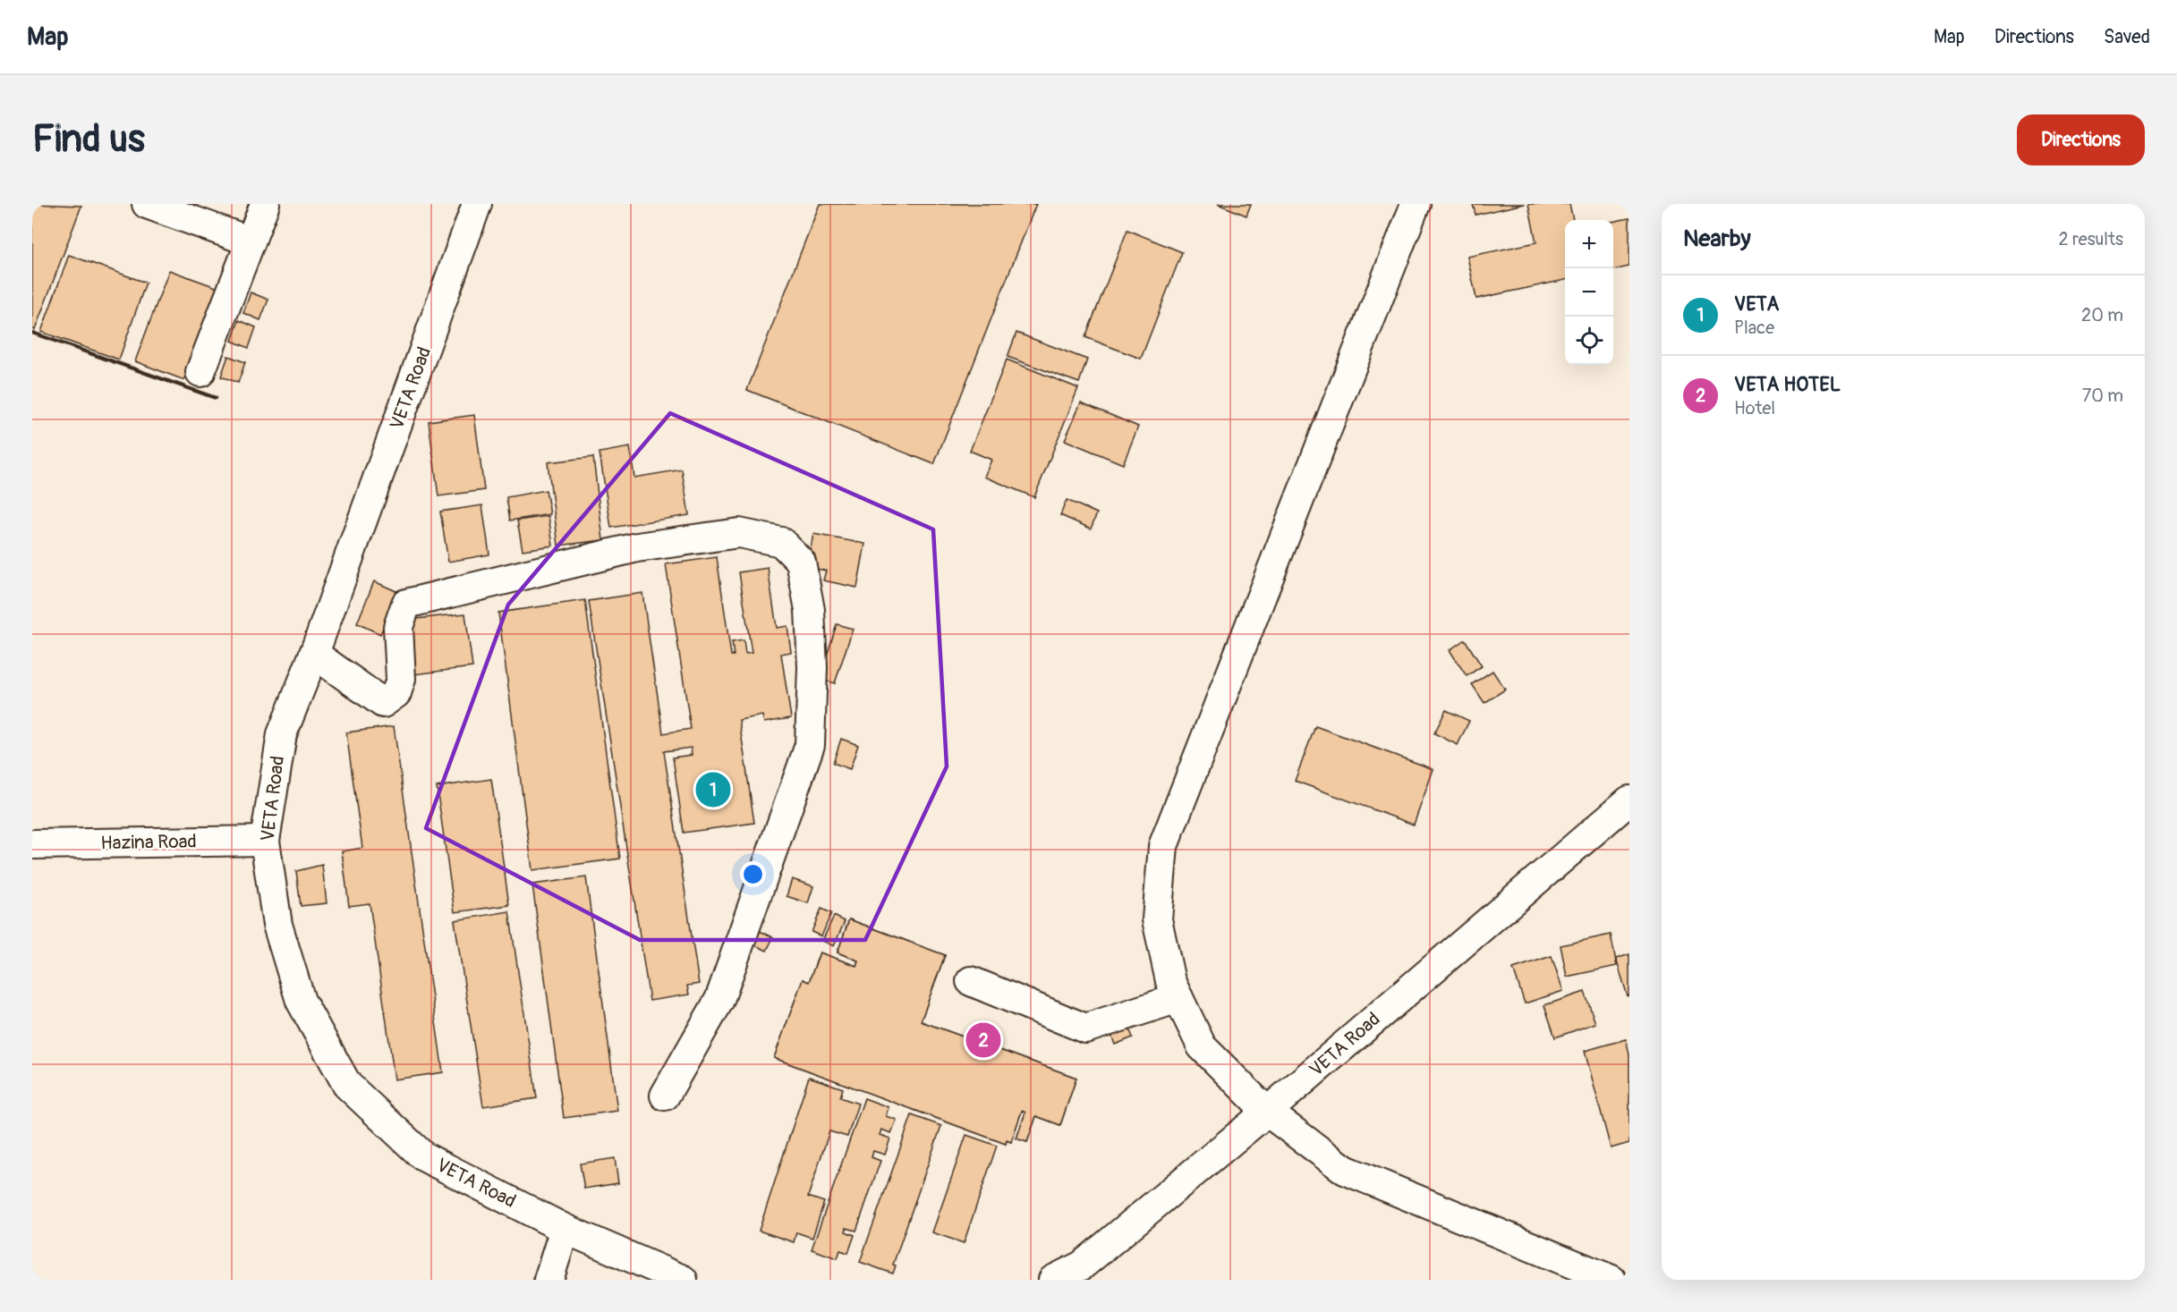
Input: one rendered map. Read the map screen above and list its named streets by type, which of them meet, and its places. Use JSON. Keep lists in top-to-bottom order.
{
  "streets": {
    "street": ["VETA Road", "Hazina Road"]
  },
  "crossings": [
    ["VETA Road", "Hazina Road"]
  ],
  "page": {
    "header": "Map",
    "nav": ["Map", "Directions", "Saved"],
    "buttons": "Directions",
    "title": "Find us",
    "heading": ["Nearby", "2 results"],
    "map_buttons": ["+", "−"],
    "list": [
      {
        "mark": "1",
        "name": "VETA",
        "note": "Place",
        "value": "20 m"
      },
      {
        "mark": "2",
        "name": "VETA HOTEL",
        "note": "Hotel",
        "value": "70 m"
      }
    ],
    "pins": ["1", "2"]
  }
}
